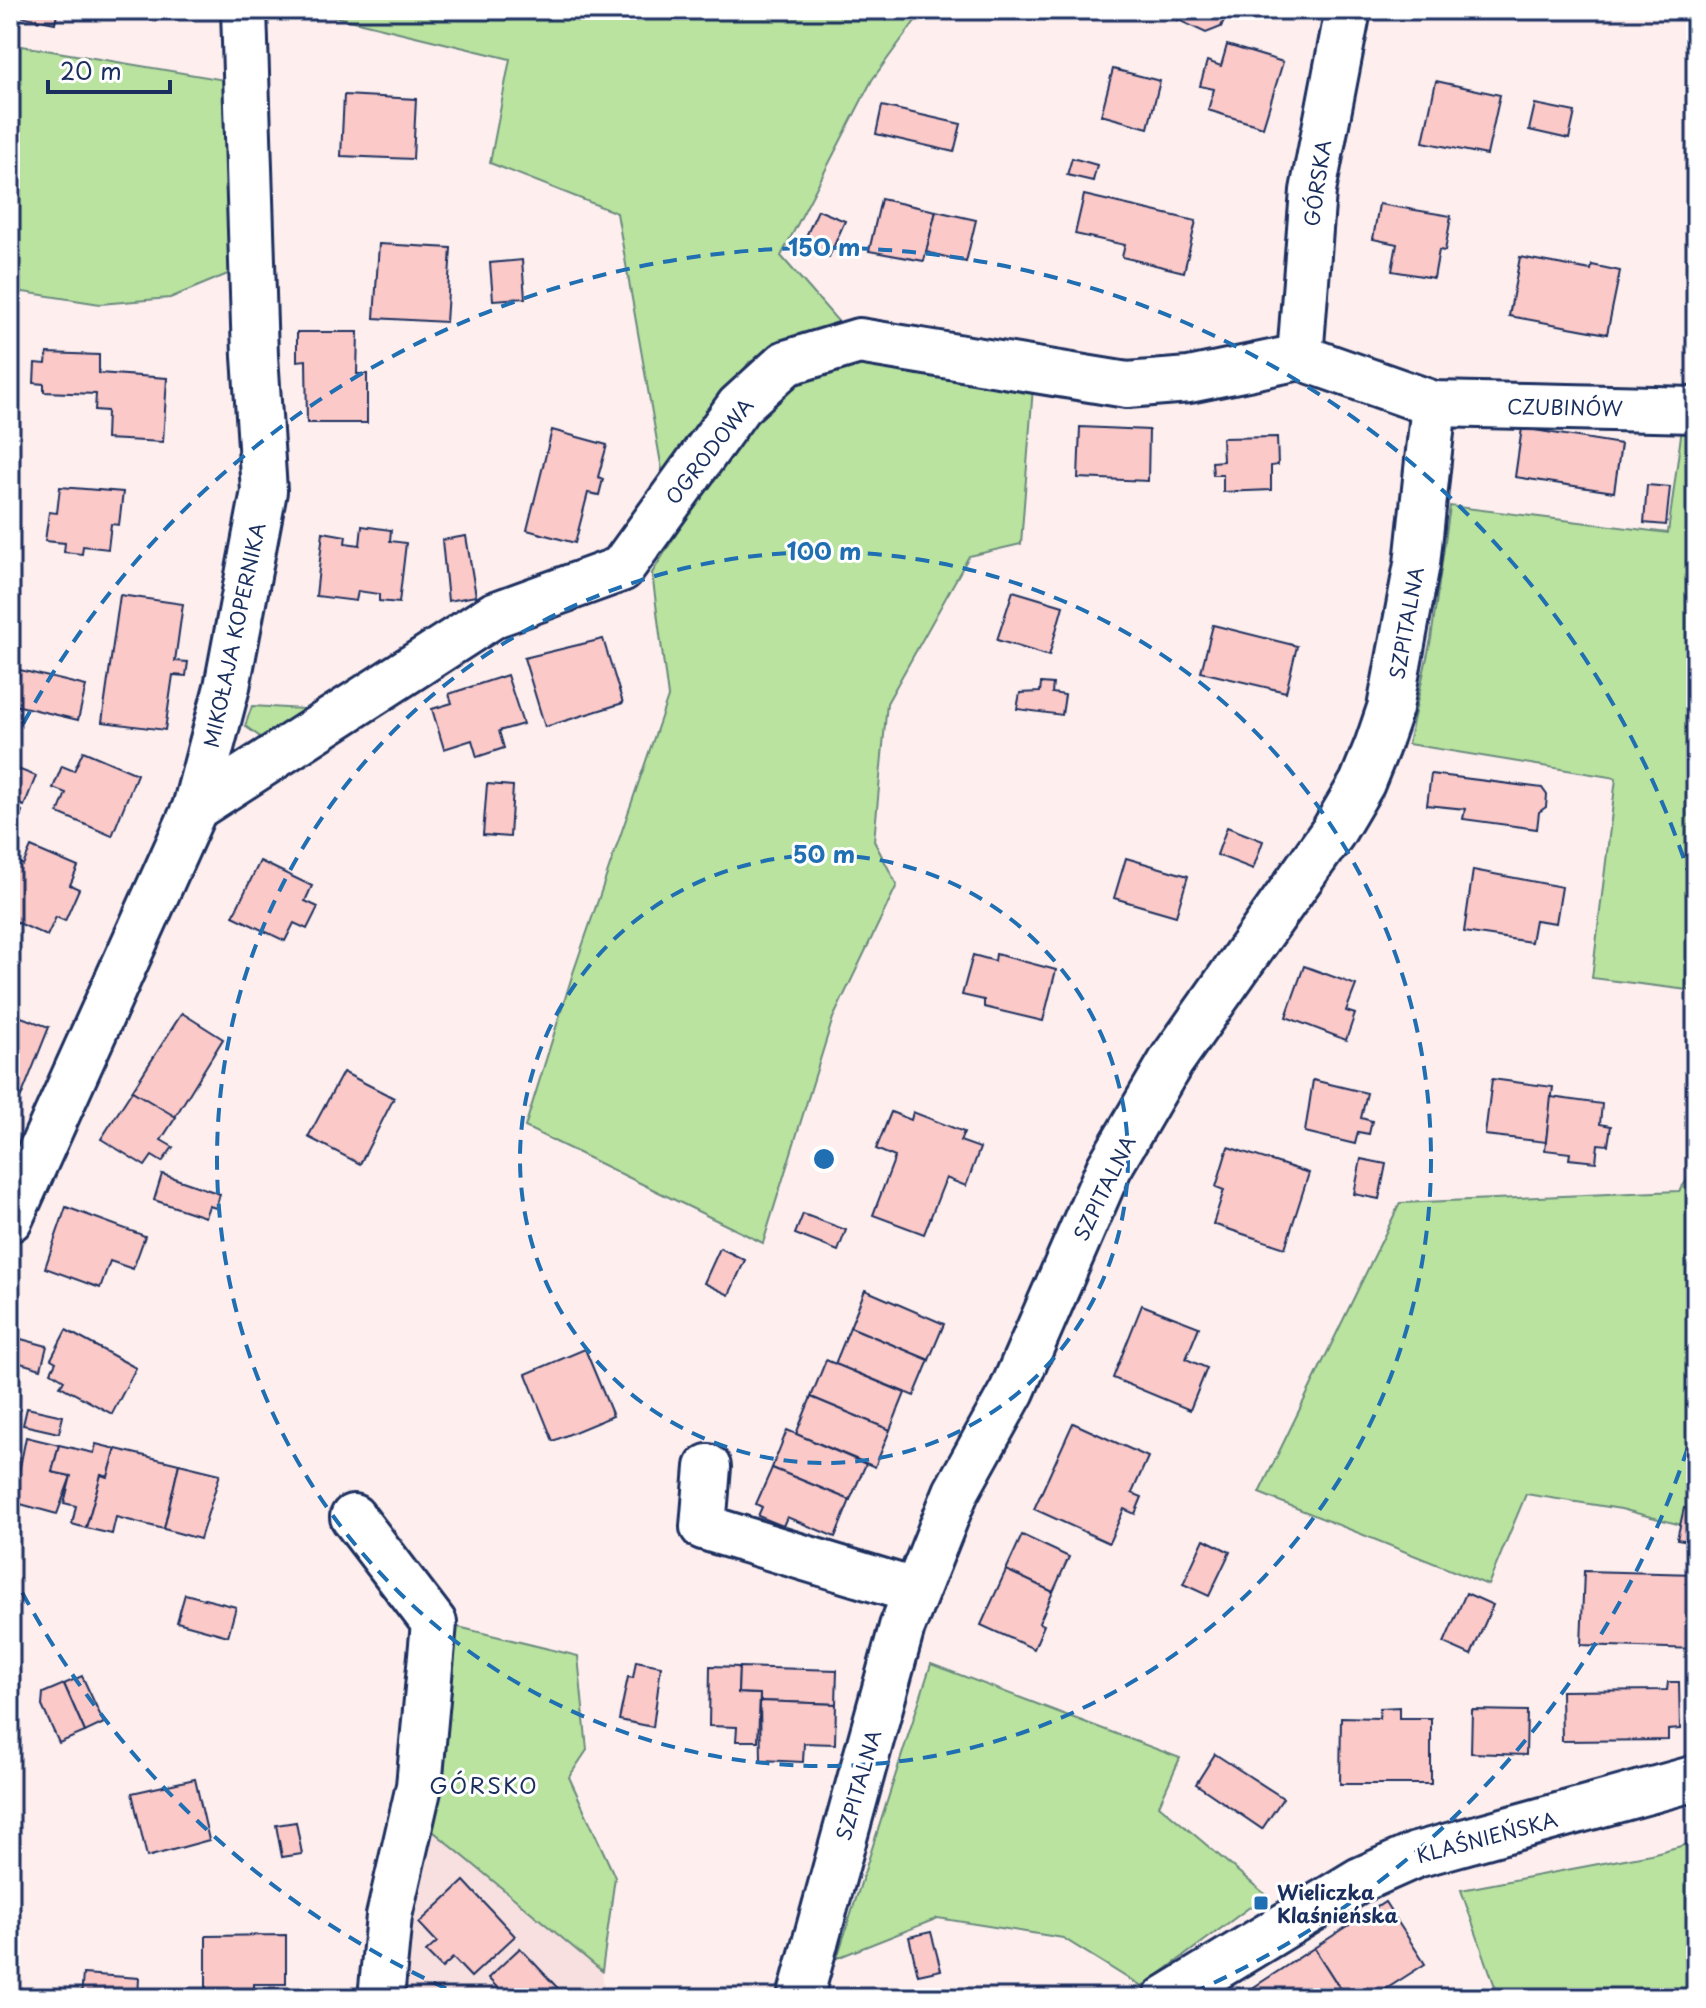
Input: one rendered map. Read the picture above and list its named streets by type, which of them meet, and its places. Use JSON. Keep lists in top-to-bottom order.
{
  "streets": {
    "street": [
      "GÓRSKA",
      "CZUBINÓW",
      "OGRODOWA",
      "SZPITALNA",
      "MIKOŁAJA KOPERNIKA",
      "KLAŚNIEŃSKA"
    ]
  },
  "crossings": [
    ["GÓRSKA", "OGRODOWA"],
    ["CZUBINÓW", "SZPITALNA"],
    ["OGRODOWA", "MIKOŁAJA KOPERNIKA"]
  ],
  "districts": ["GÓRSKO"],
  "places": {
    "transit": ["Wieliczka Klaśnieńska"]
  },
  "scale_bar": "20 m",
  "rings": ["150 m", "100 m", "50 m"]
}
